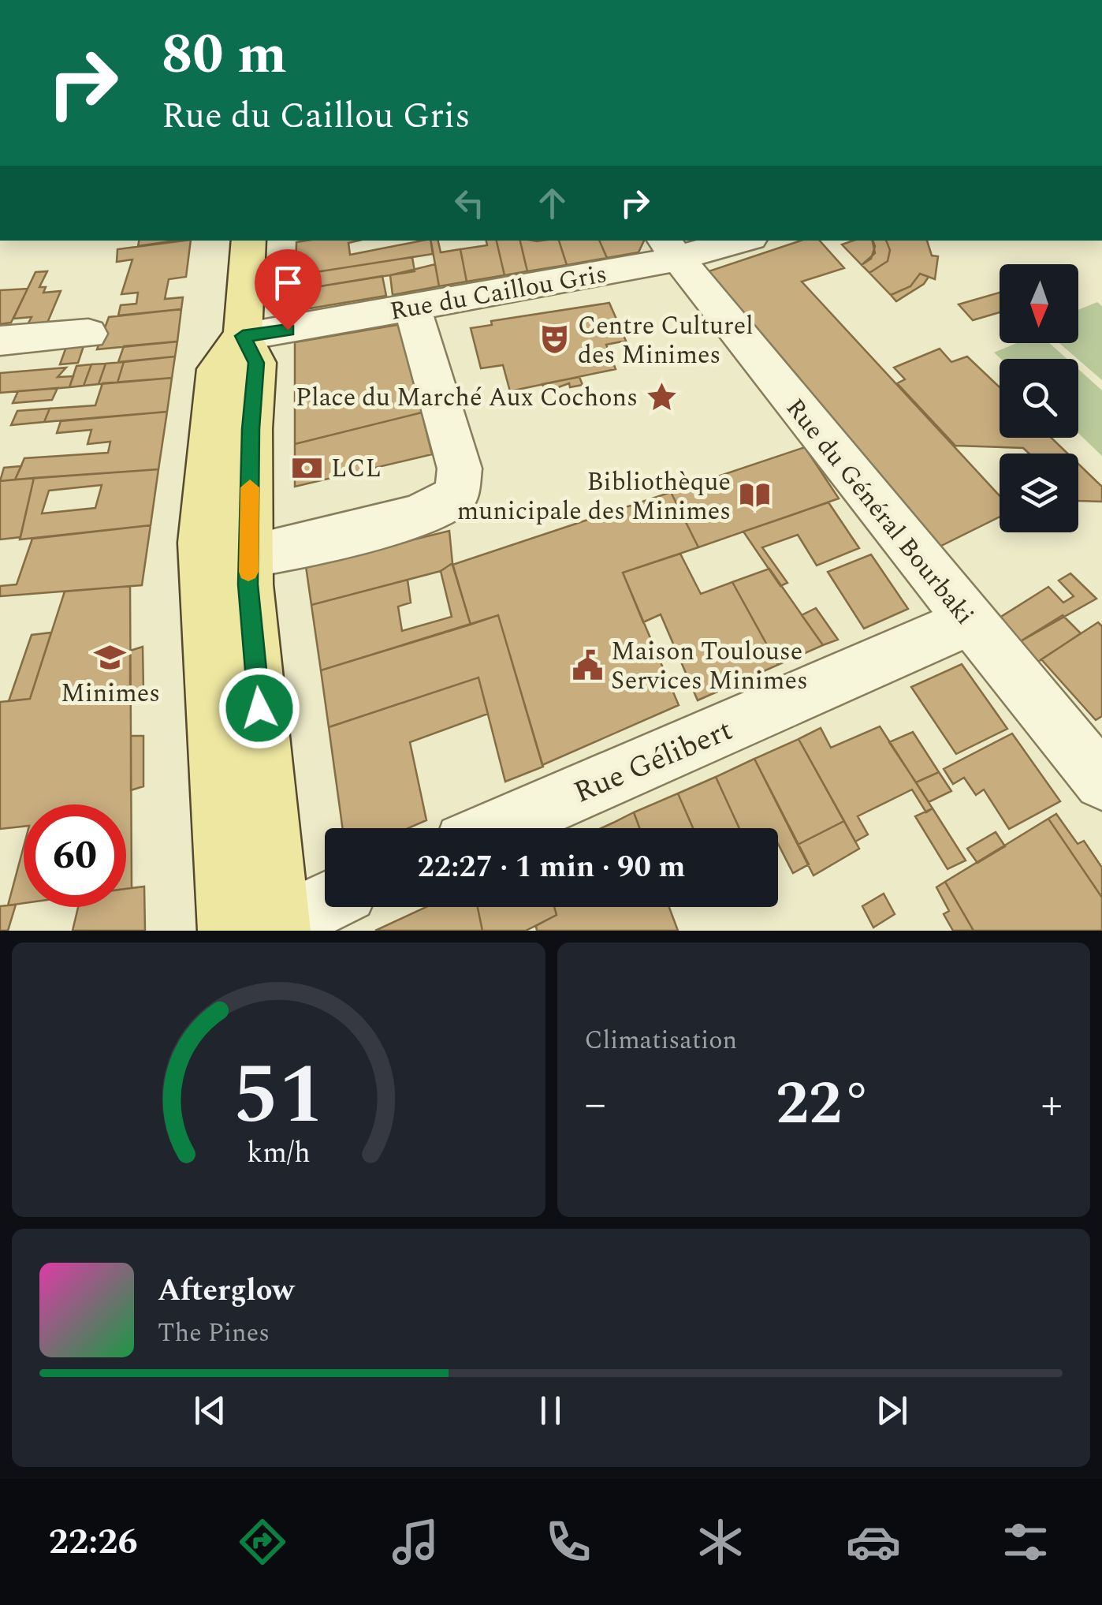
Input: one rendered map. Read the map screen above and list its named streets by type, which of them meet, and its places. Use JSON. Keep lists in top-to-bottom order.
{
  "streets": {
    "street": ["Rue du Caillou Gris", "Rue du Général Bourbaki", "Rue Gélibert"]
  },
  "crossings": [
    ["Rue du Caillou Gris", "Rue du Général Bourbaki"],
    ["Rue du Général Bourbaki", "Rue Gélibert"]
  ],
  "places": {
    "theatre": ["Centre Culturel des Minimes"],
    "place": ["Place du Marché Aux Cochons"],
    "bank": ["LCL"],
    "library": ["Bibliothèque municipale des Minimes"],
    "school or university": ["Minimes"],
    "public building": ["Maison Toulouse Services Minimes"]
  },
  "north": "bottom",
  "page": {
    "turn": ["80 m", "Rue du Caillou Gris"],
    "limit": "60",
    "trip": "22:27 · 1 min · 90 m",
    "tile": "Climatisation",
    "heat": ["−", "22°", "+"],
    "song": ["Afterglow", "The Pines"],
    "tabs": "22:26",
    "gauge": ["51", "km/h"]
  }
}
